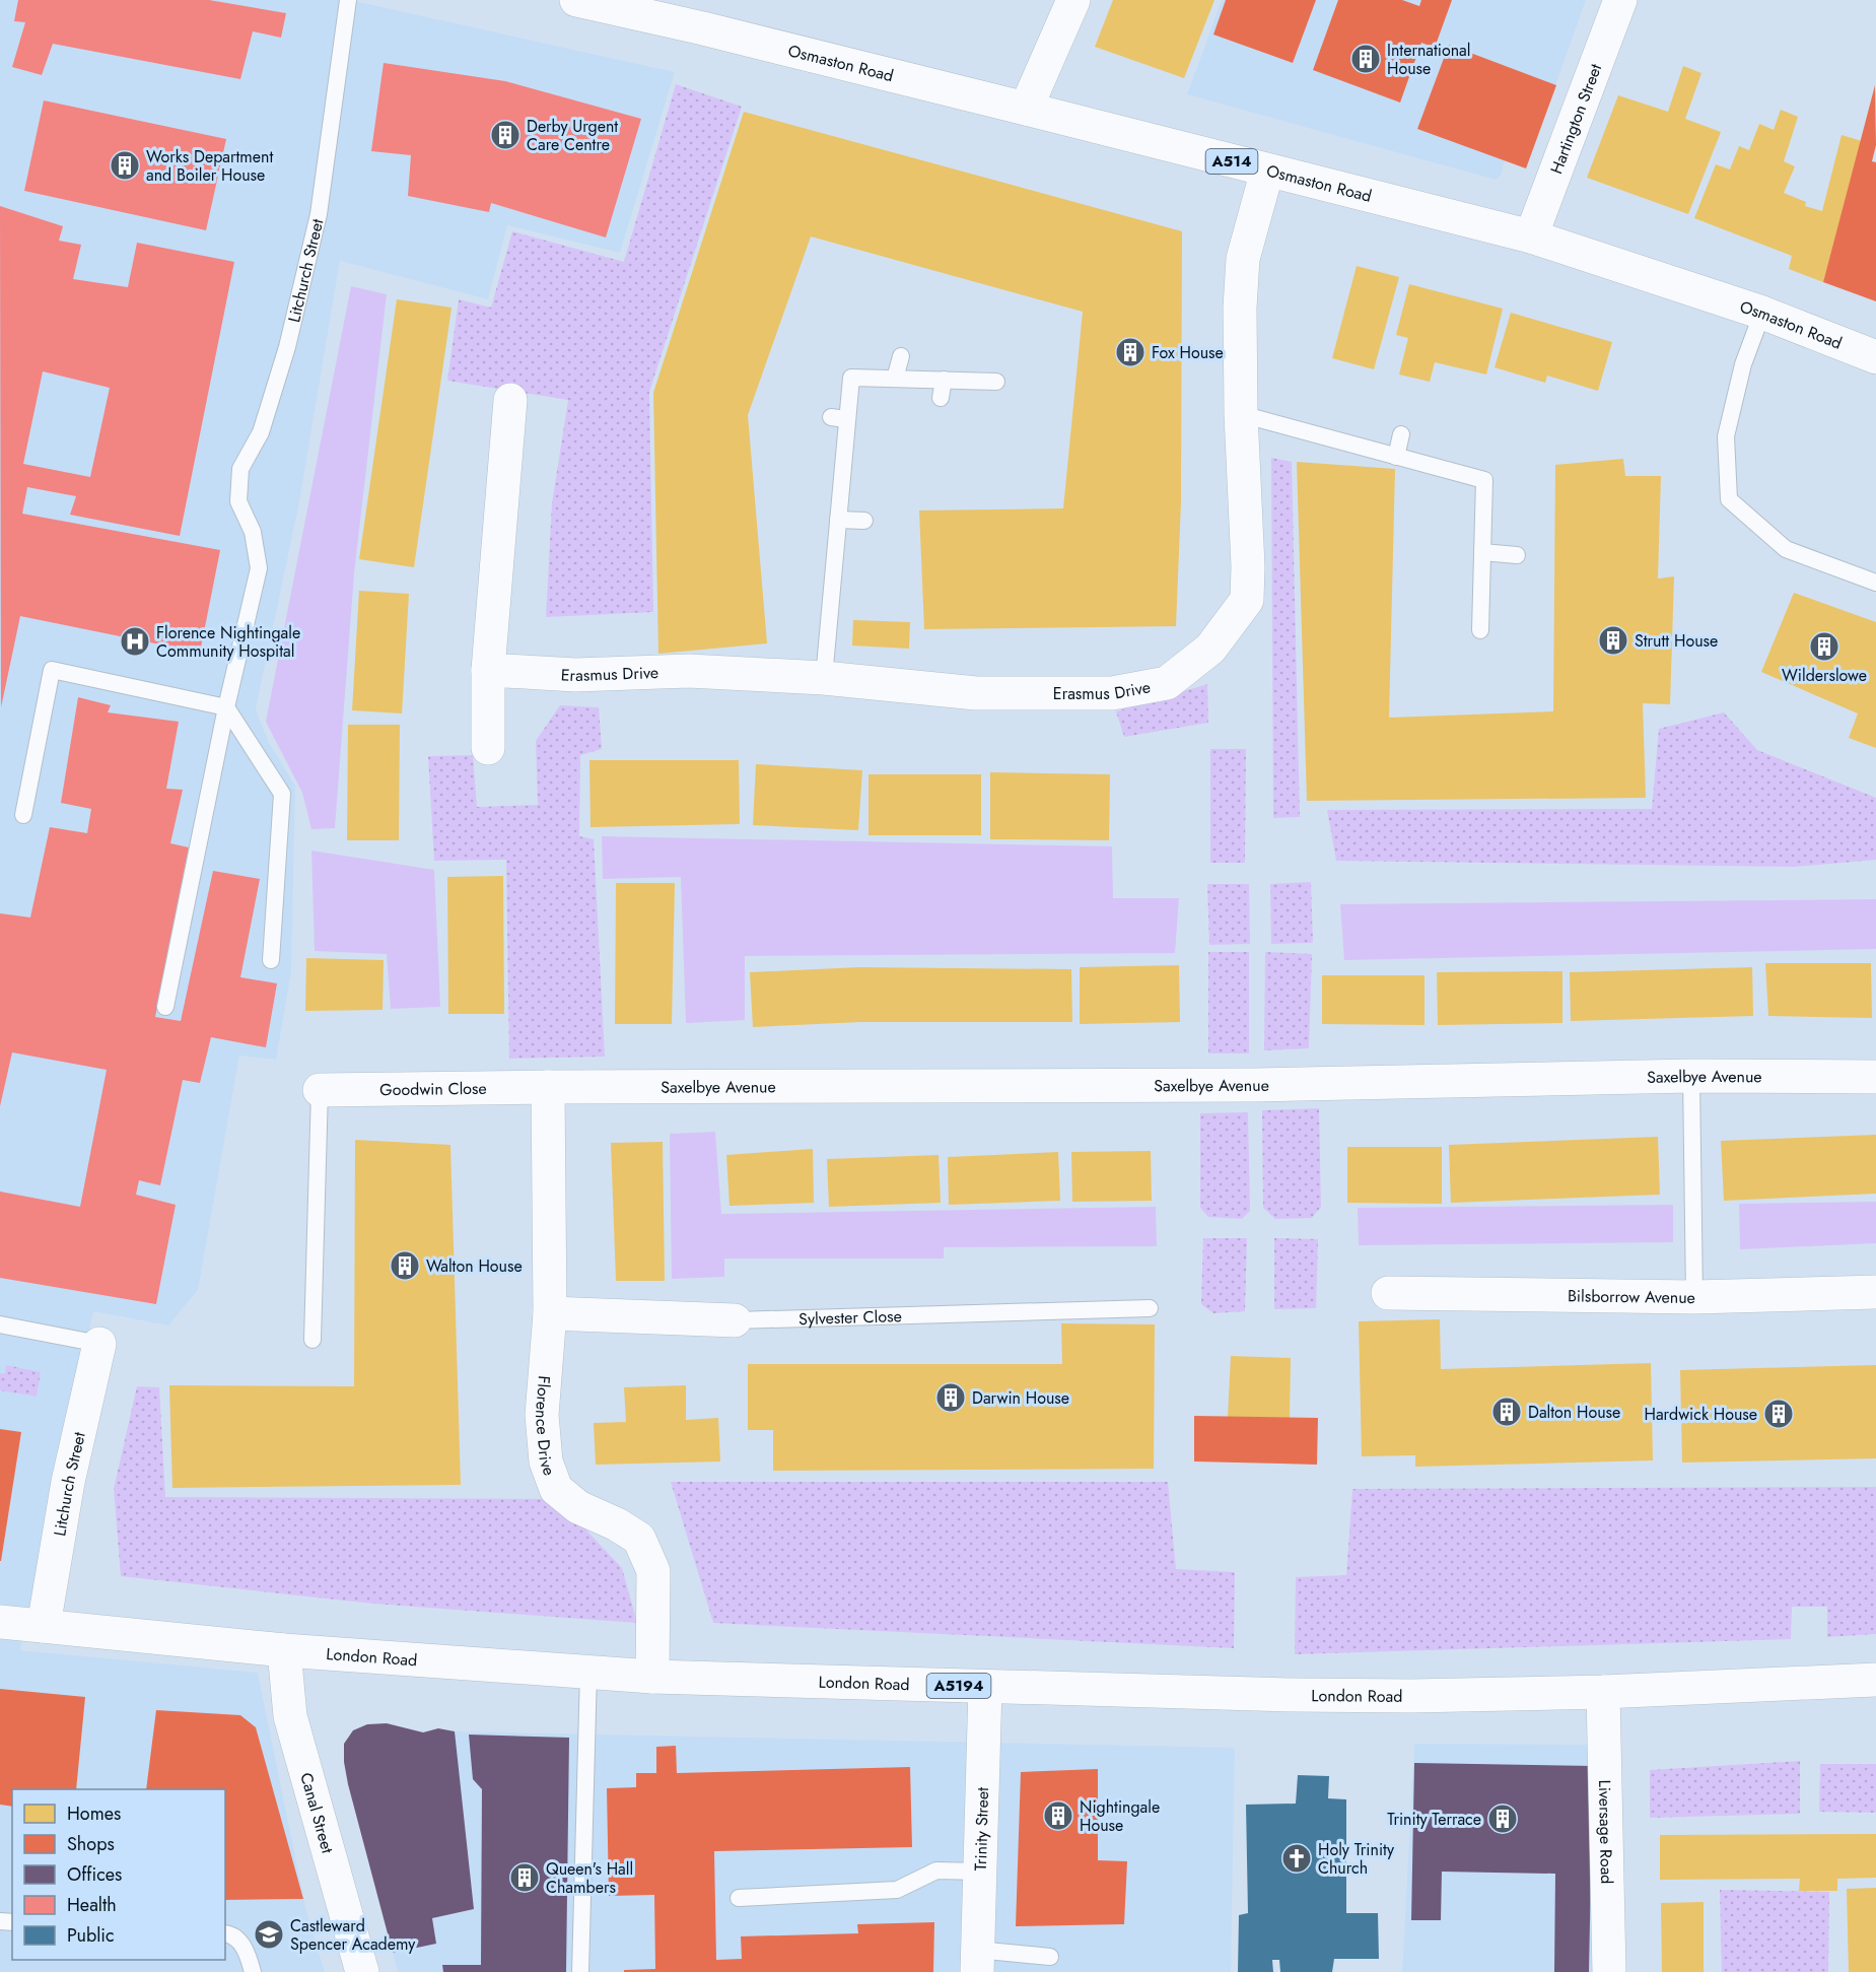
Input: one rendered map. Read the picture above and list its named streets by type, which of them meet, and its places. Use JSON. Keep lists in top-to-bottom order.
{
  "streets": {
    "street": [
      "Osmaston Road",
      "Hartington Street",
      "A514",
      "Litchurch Street",
      "Erasmus Drive",
      "Saxelbye Avenue",
      "Goodwin Close",
      "Bilsborrow Avenue",
      "Sylvester Close",
      "Florence Drive",
      "London Road",
      "A5194",
      "Canal Street",
      "Trinity Street",
      "Liversage Road"
    ]
  },
  "crossings": [
    ["Osmaston Road", "Hartington Street"],
    ["Osmaston Road", "Erasmus Drive"],
    ["Litchurch Street", "London Road"],
    ["Saxelbye Avenue", "Goodwin Close"],
    ["Saxelbye Avenue", "Florence Drive"],
    ["Goodwin Close", "Florence Drive"],
    ["Sylvester Close", "Florence Drive"],
    ["Florence Drive", "London Road"],
    ["London Road", "Canal Street"],
    ["London Road", "Trinity Street"],
    ["London Road", "Liversage Road"]
  ],
  "places": {
    "building": [
      "International House",
      "Derby Urgent Care Centre",
      "Works Department and Boiler House",
      "Fox House",
      "Strutt House",
      "Wilderslowe",
      "Walton House",
      "Darwin House",
      "Dalton House",
      "Hardwick House",
      "Nightingale House",
      "Trinity Terrace",
      "Queen's Hall Chambers"
    ],
    "hospital": ["Florence Nightingale Community Hospital"],
    "church": ["Holy Trinity Church"],
    "school or university": ["Castleward Spencer Academy"]
  },
  "legend": [
    "Homes",
    "Shops",
    "Offices",
    "Health",
    "Public"
  ]
}
